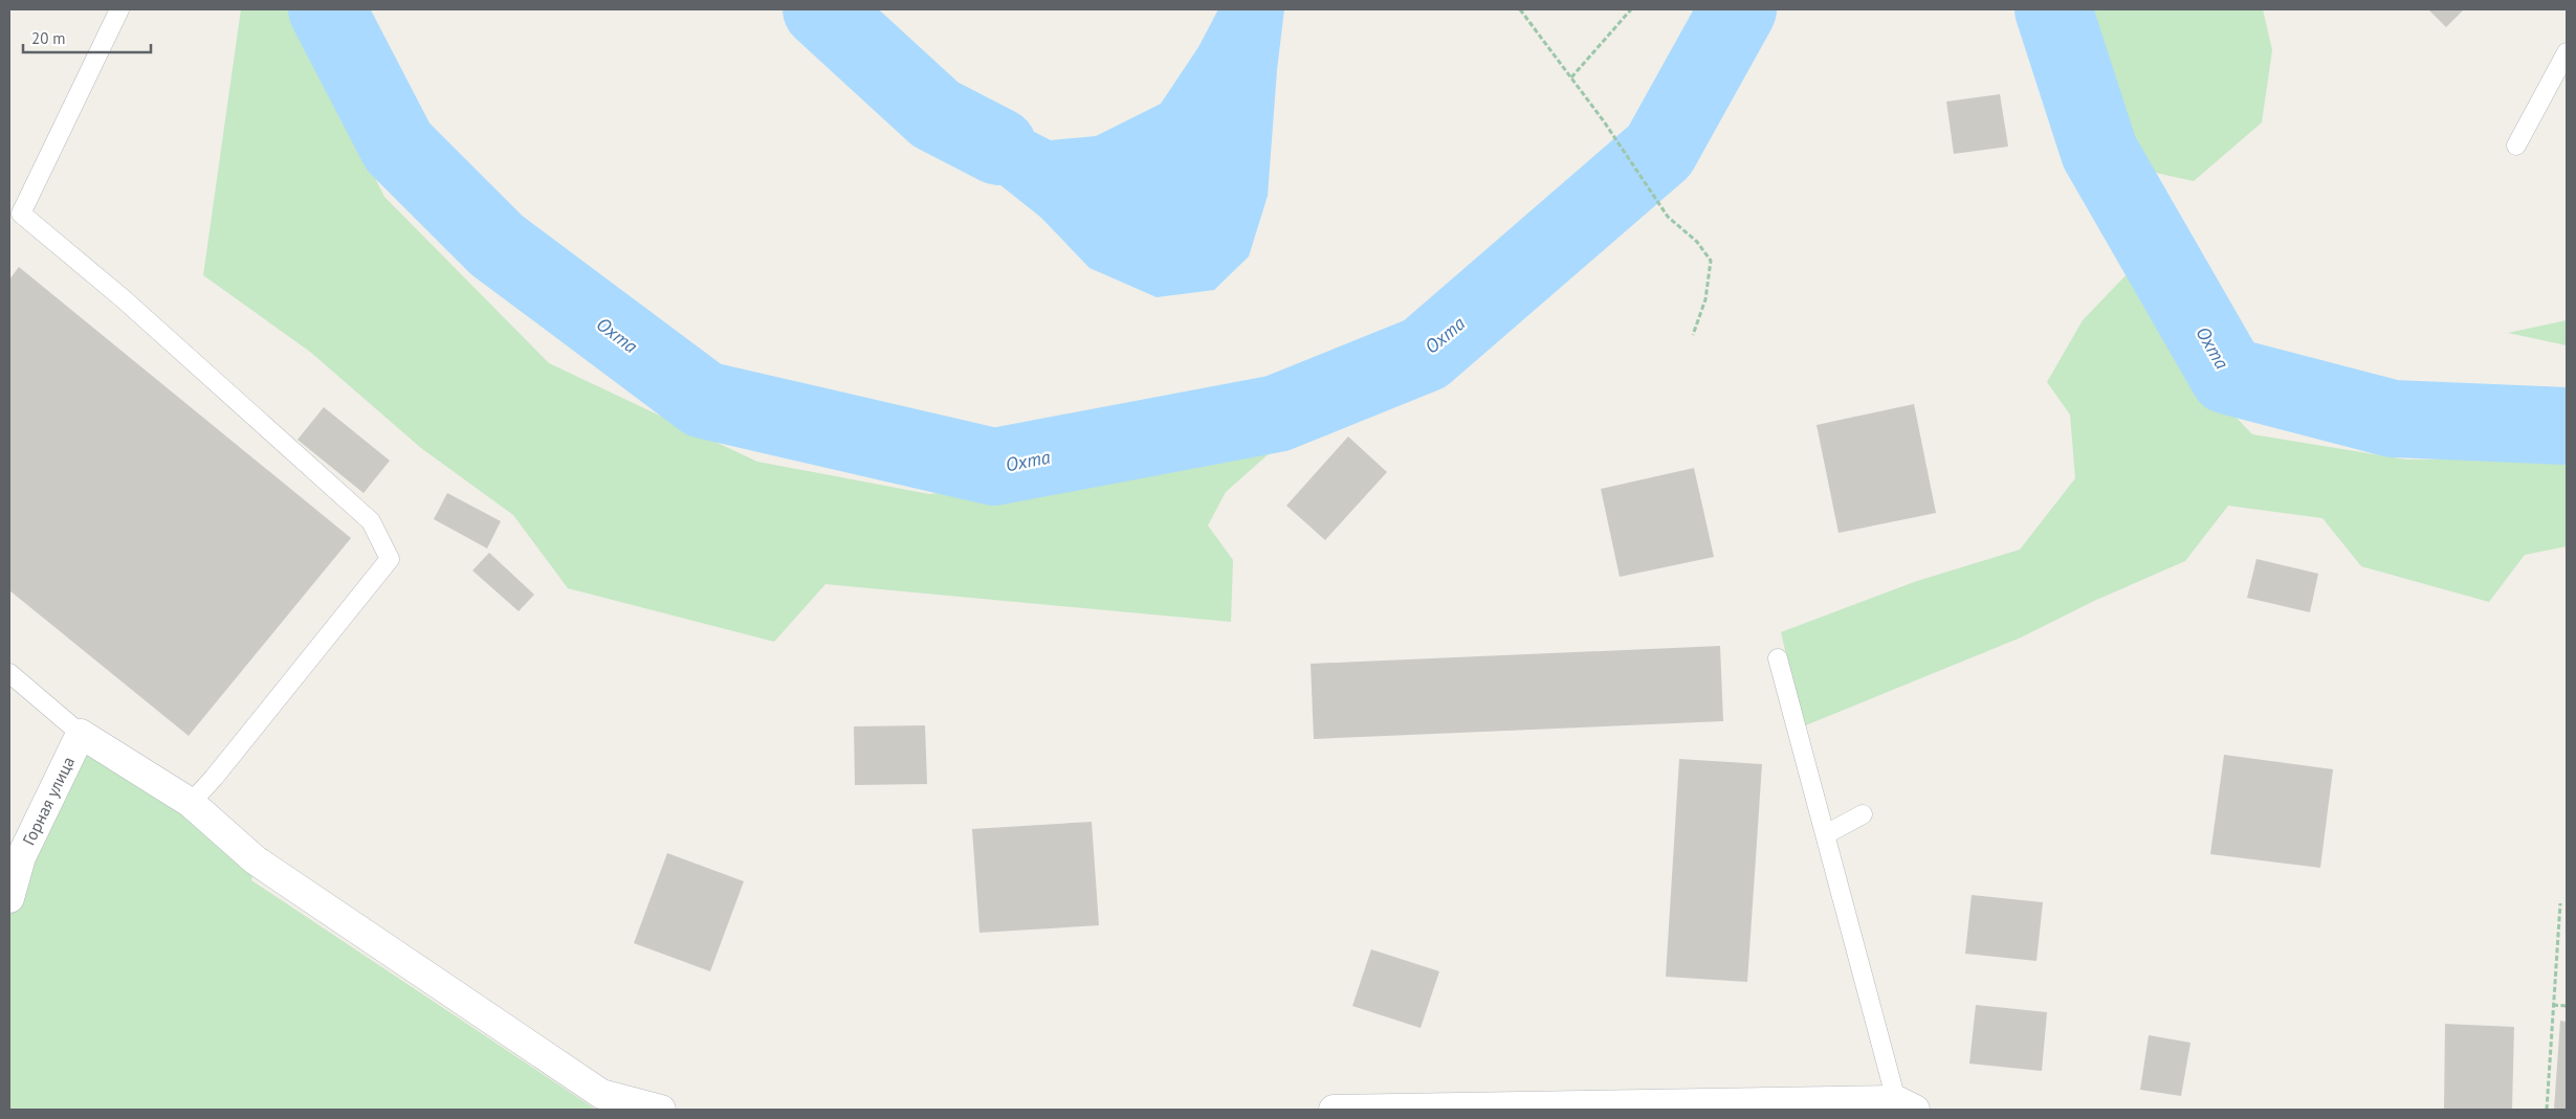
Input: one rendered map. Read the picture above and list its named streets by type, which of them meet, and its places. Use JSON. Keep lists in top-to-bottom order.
{
  "streets": {
    "street": ["Горная улица"]
  },
  "water": ["Охта"],
  "scale_bar": "20 m"
}
